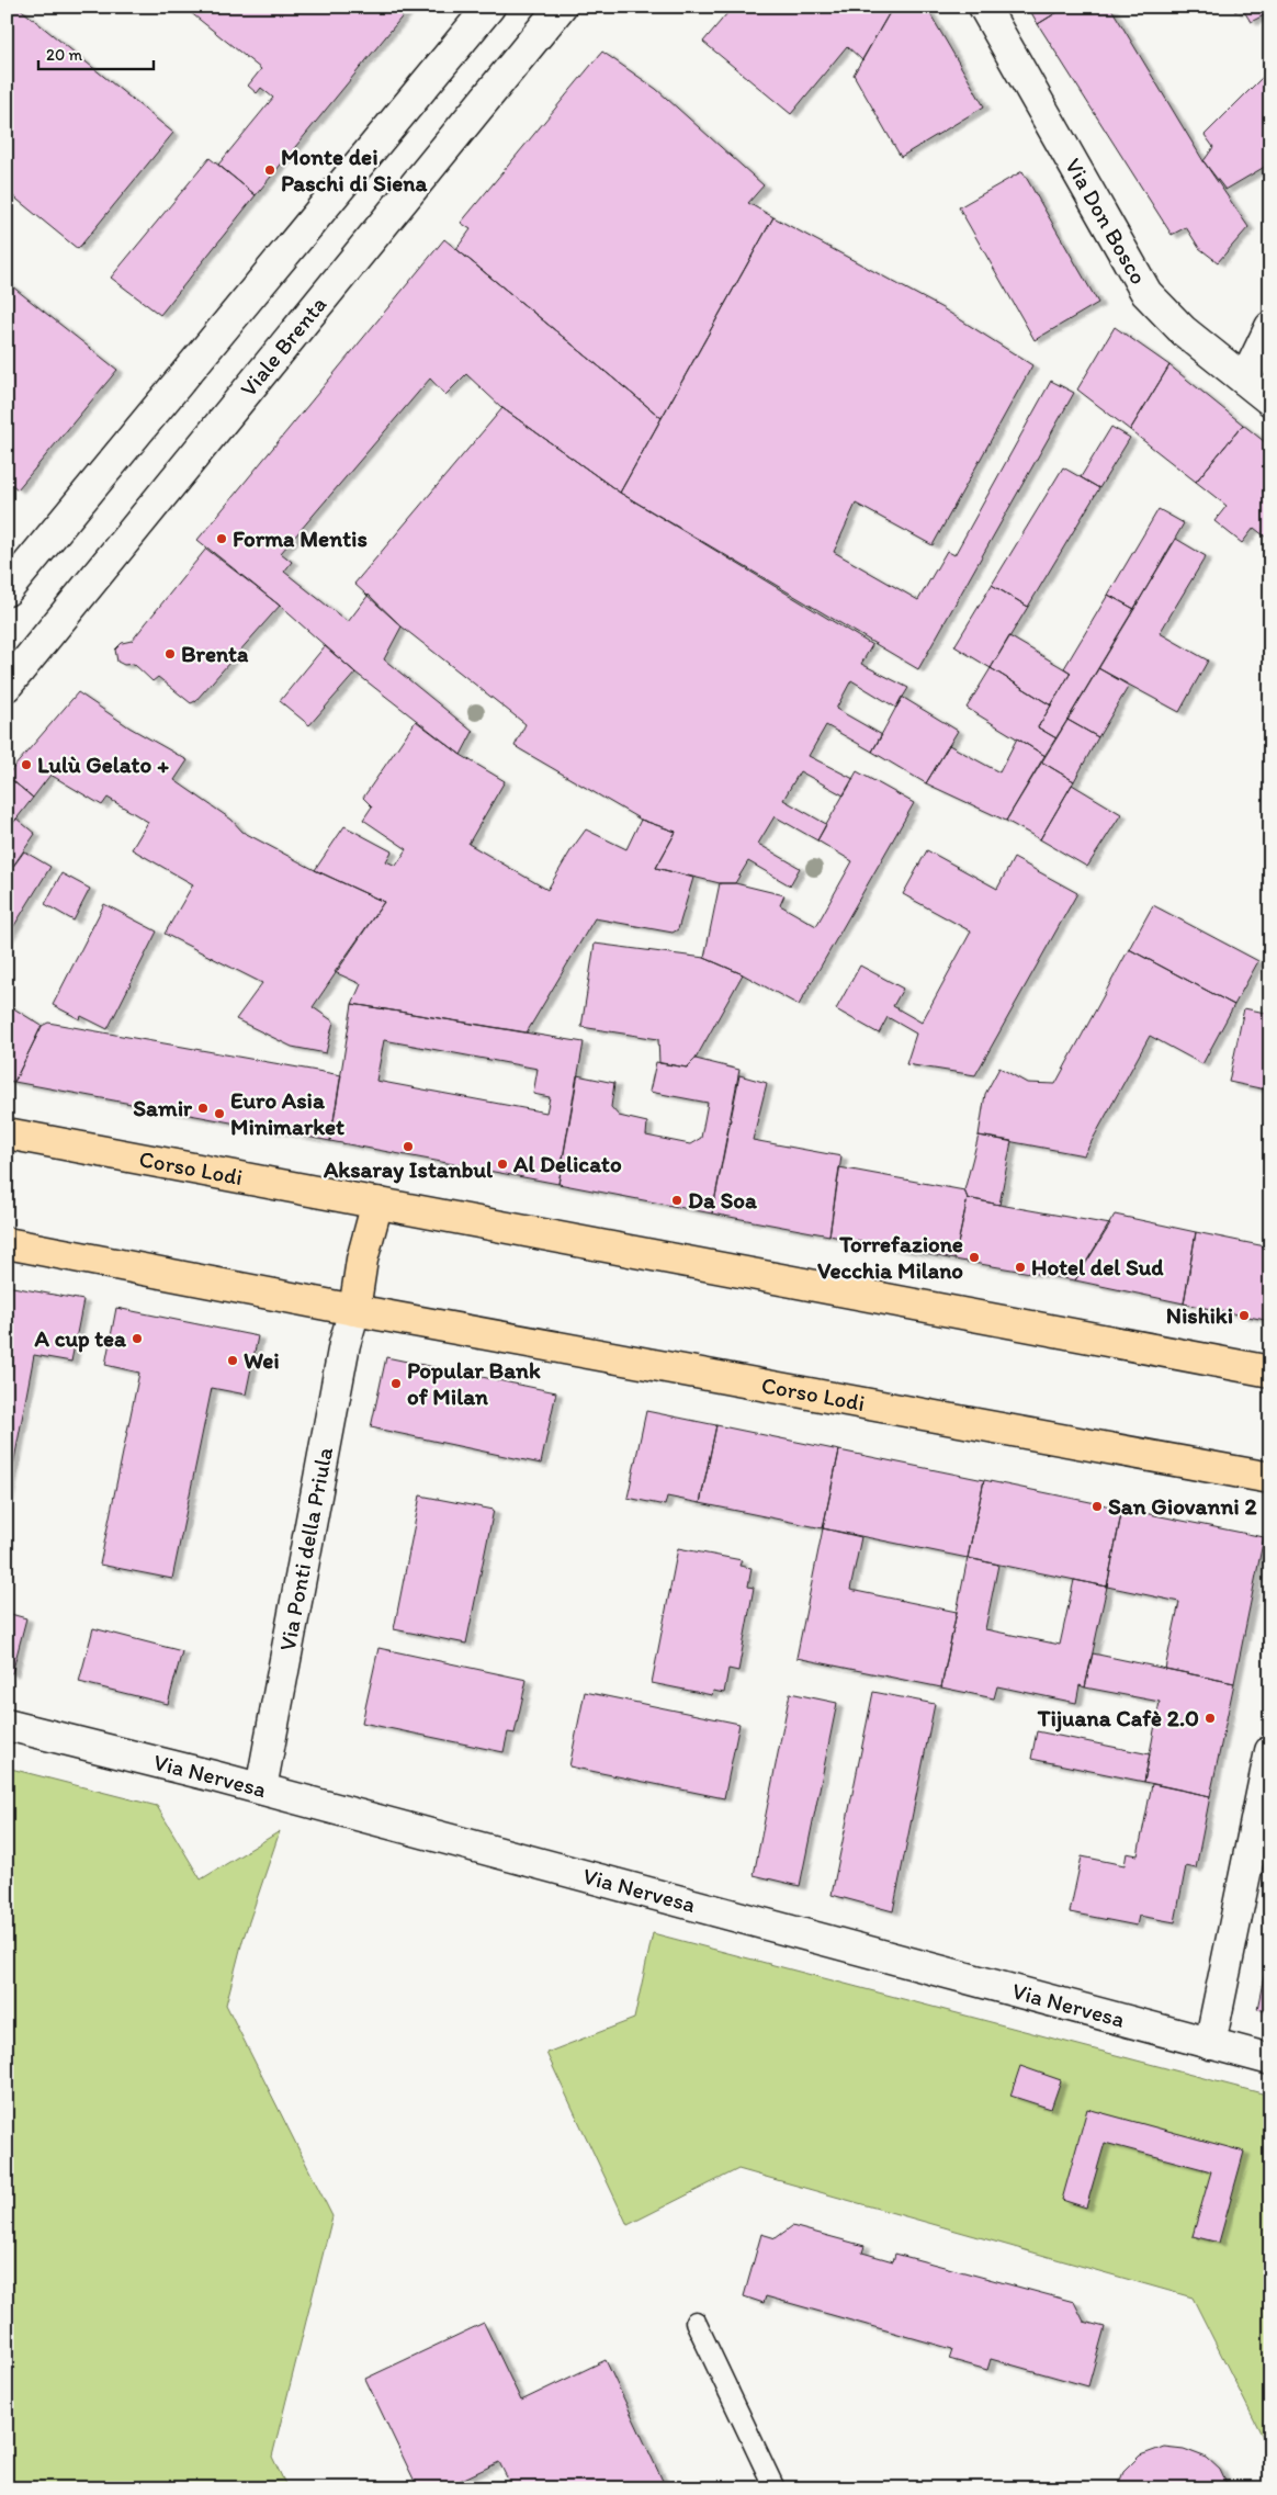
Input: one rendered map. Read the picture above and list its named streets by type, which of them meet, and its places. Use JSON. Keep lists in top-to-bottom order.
{
  "streets": {
    "main road": ["Corso Lodi"],
    "street": [
      "Via Don Bosco",
      "Viale Brenta",
      "Via Ponti della Priula",
      "Via Nervesa"
    ]
  },
  "crossings": [
    ["Corso Lodi", "Via Ponti della Priula"],
    ["Via Ponti della Priula", "Via Nervesa"]
  ],
  "places": [
    "Monte dei Paschi di Siena",
    "Forma Mentis",
    "Brenta",
    "Lulù Gelato +",
    "Samir",
    "Euro Asia Minimarket",
    "Aksaray Istanbul",
    "Al Delicato",
    "Da Soa",
    "Torrefazione Vecchia Milano",
    "Hotel del Sud",
    "Nishiki",
    "A cup tea",
    "Wei",
    "Popular Bank of Milan",
    "San Giovanni 2",
    "Tijuana Cafè 2.0"
  ],
  "scale_bar": "20 m"
}
